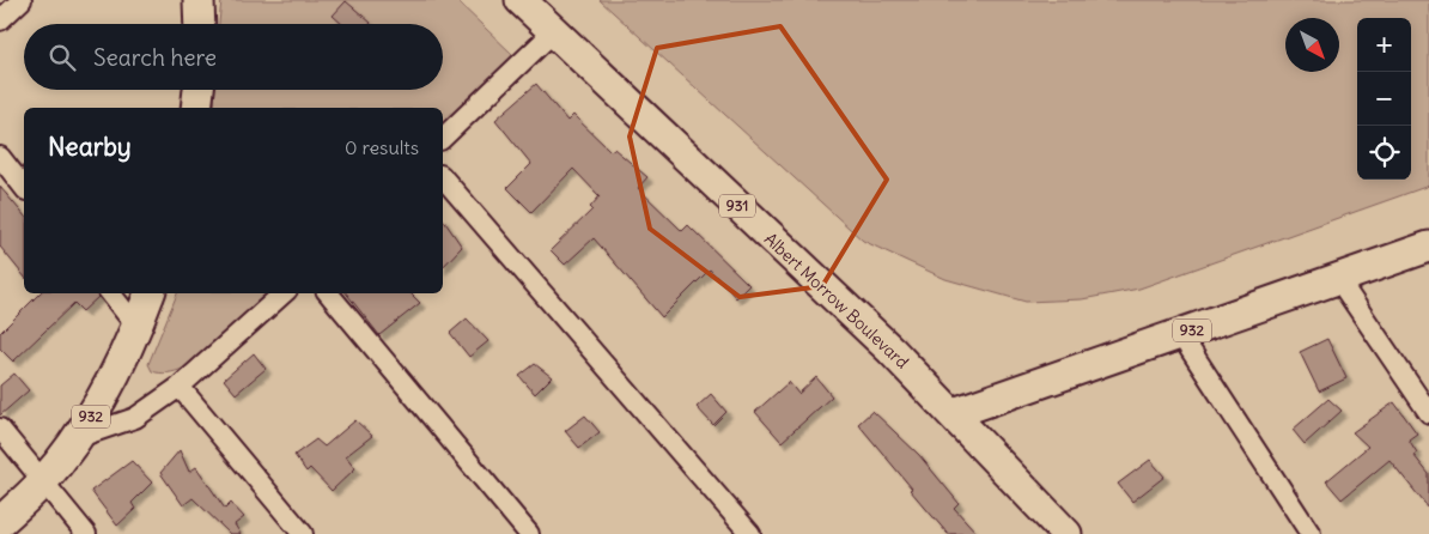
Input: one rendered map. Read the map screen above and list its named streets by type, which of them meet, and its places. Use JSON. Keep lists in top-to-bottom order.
{
  "streets": {
    "main road": ["931", "Albert Morrow Boulevard", "932"]
  },
  "crossings": [
    ["Albert Morrow Boulevard", "932"]
  ],
  "north": "bottom right",
  "page": {
    "map_buttons": ["+", "−"],
    "search": "Search here",
    "heading": ["Nearby", "0 results"]
  }
}
